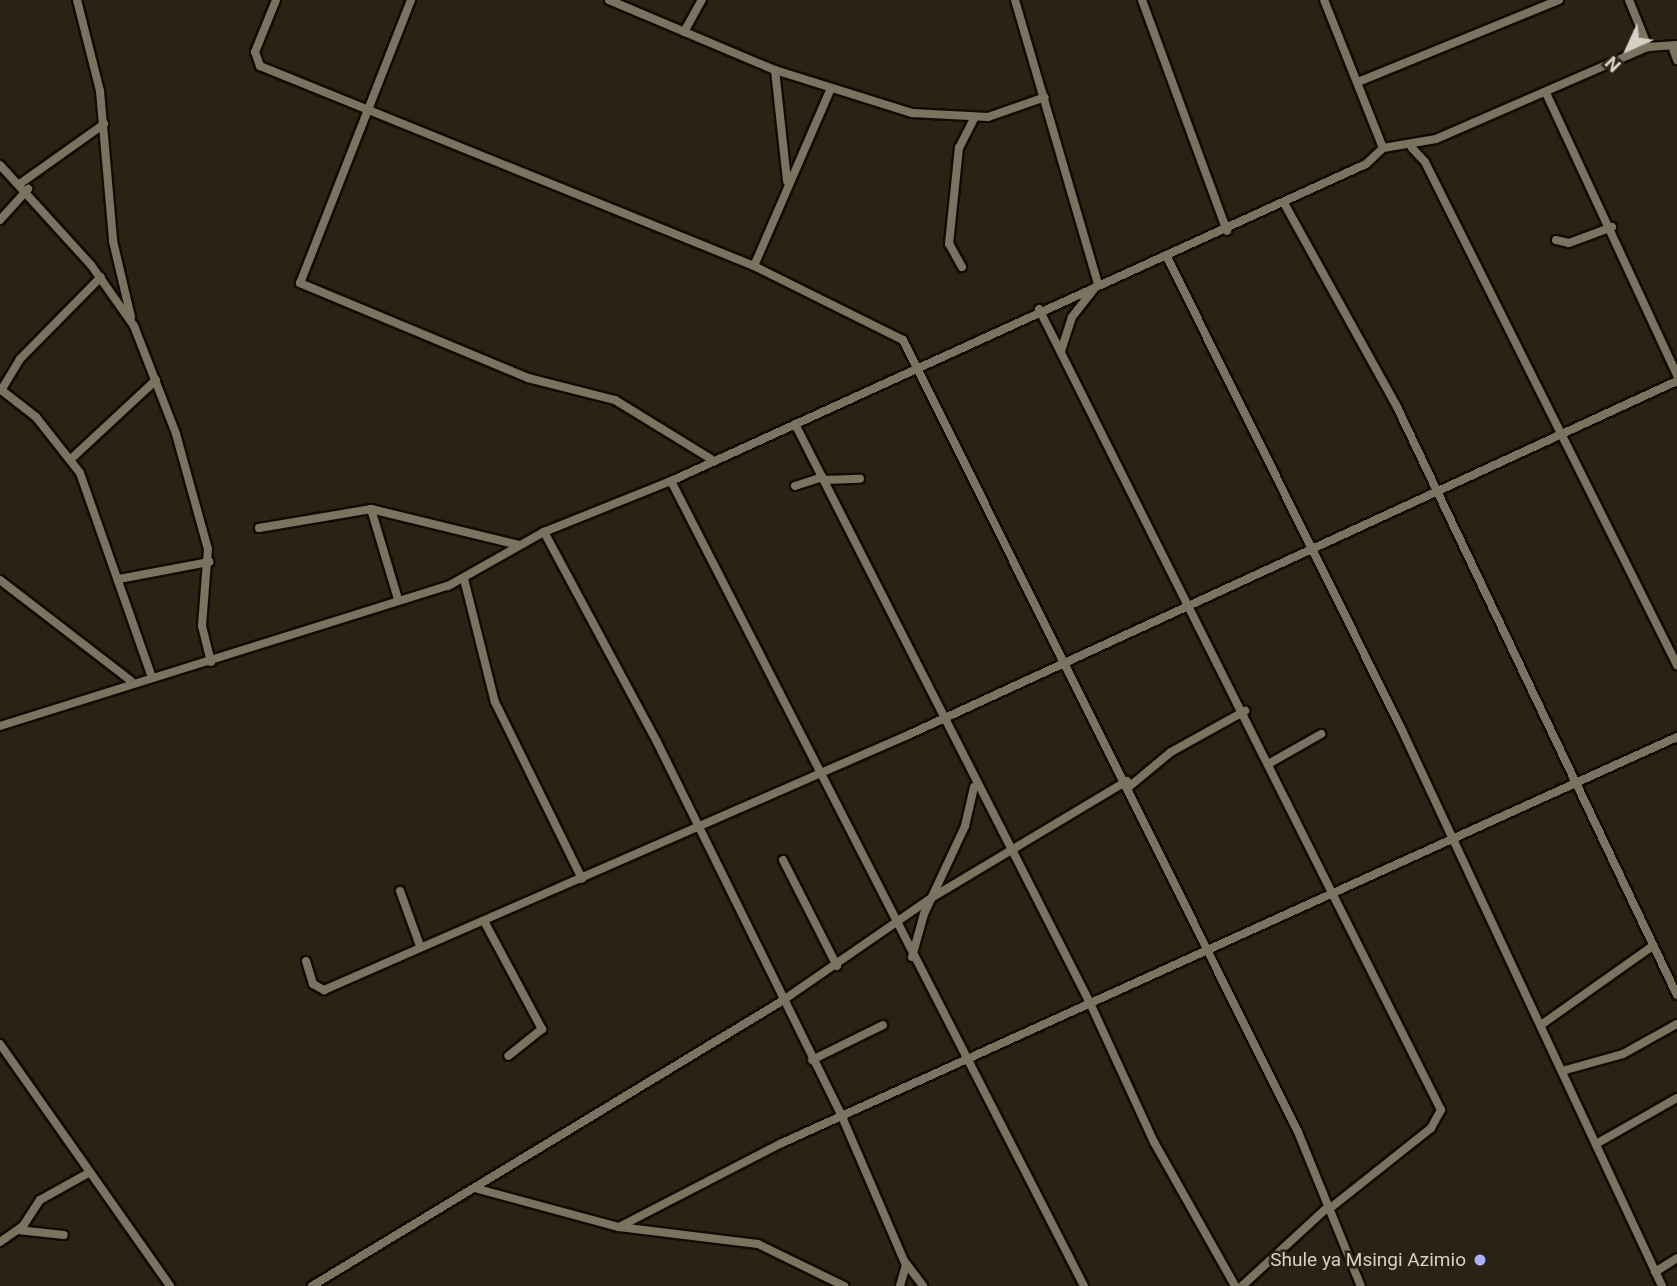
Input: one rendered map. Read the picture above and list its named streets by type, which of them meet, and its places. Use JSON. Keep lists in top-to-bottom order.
{
  "places": ["Shule ya Msingi Azimio"],
  "north": "bottom left"
}
